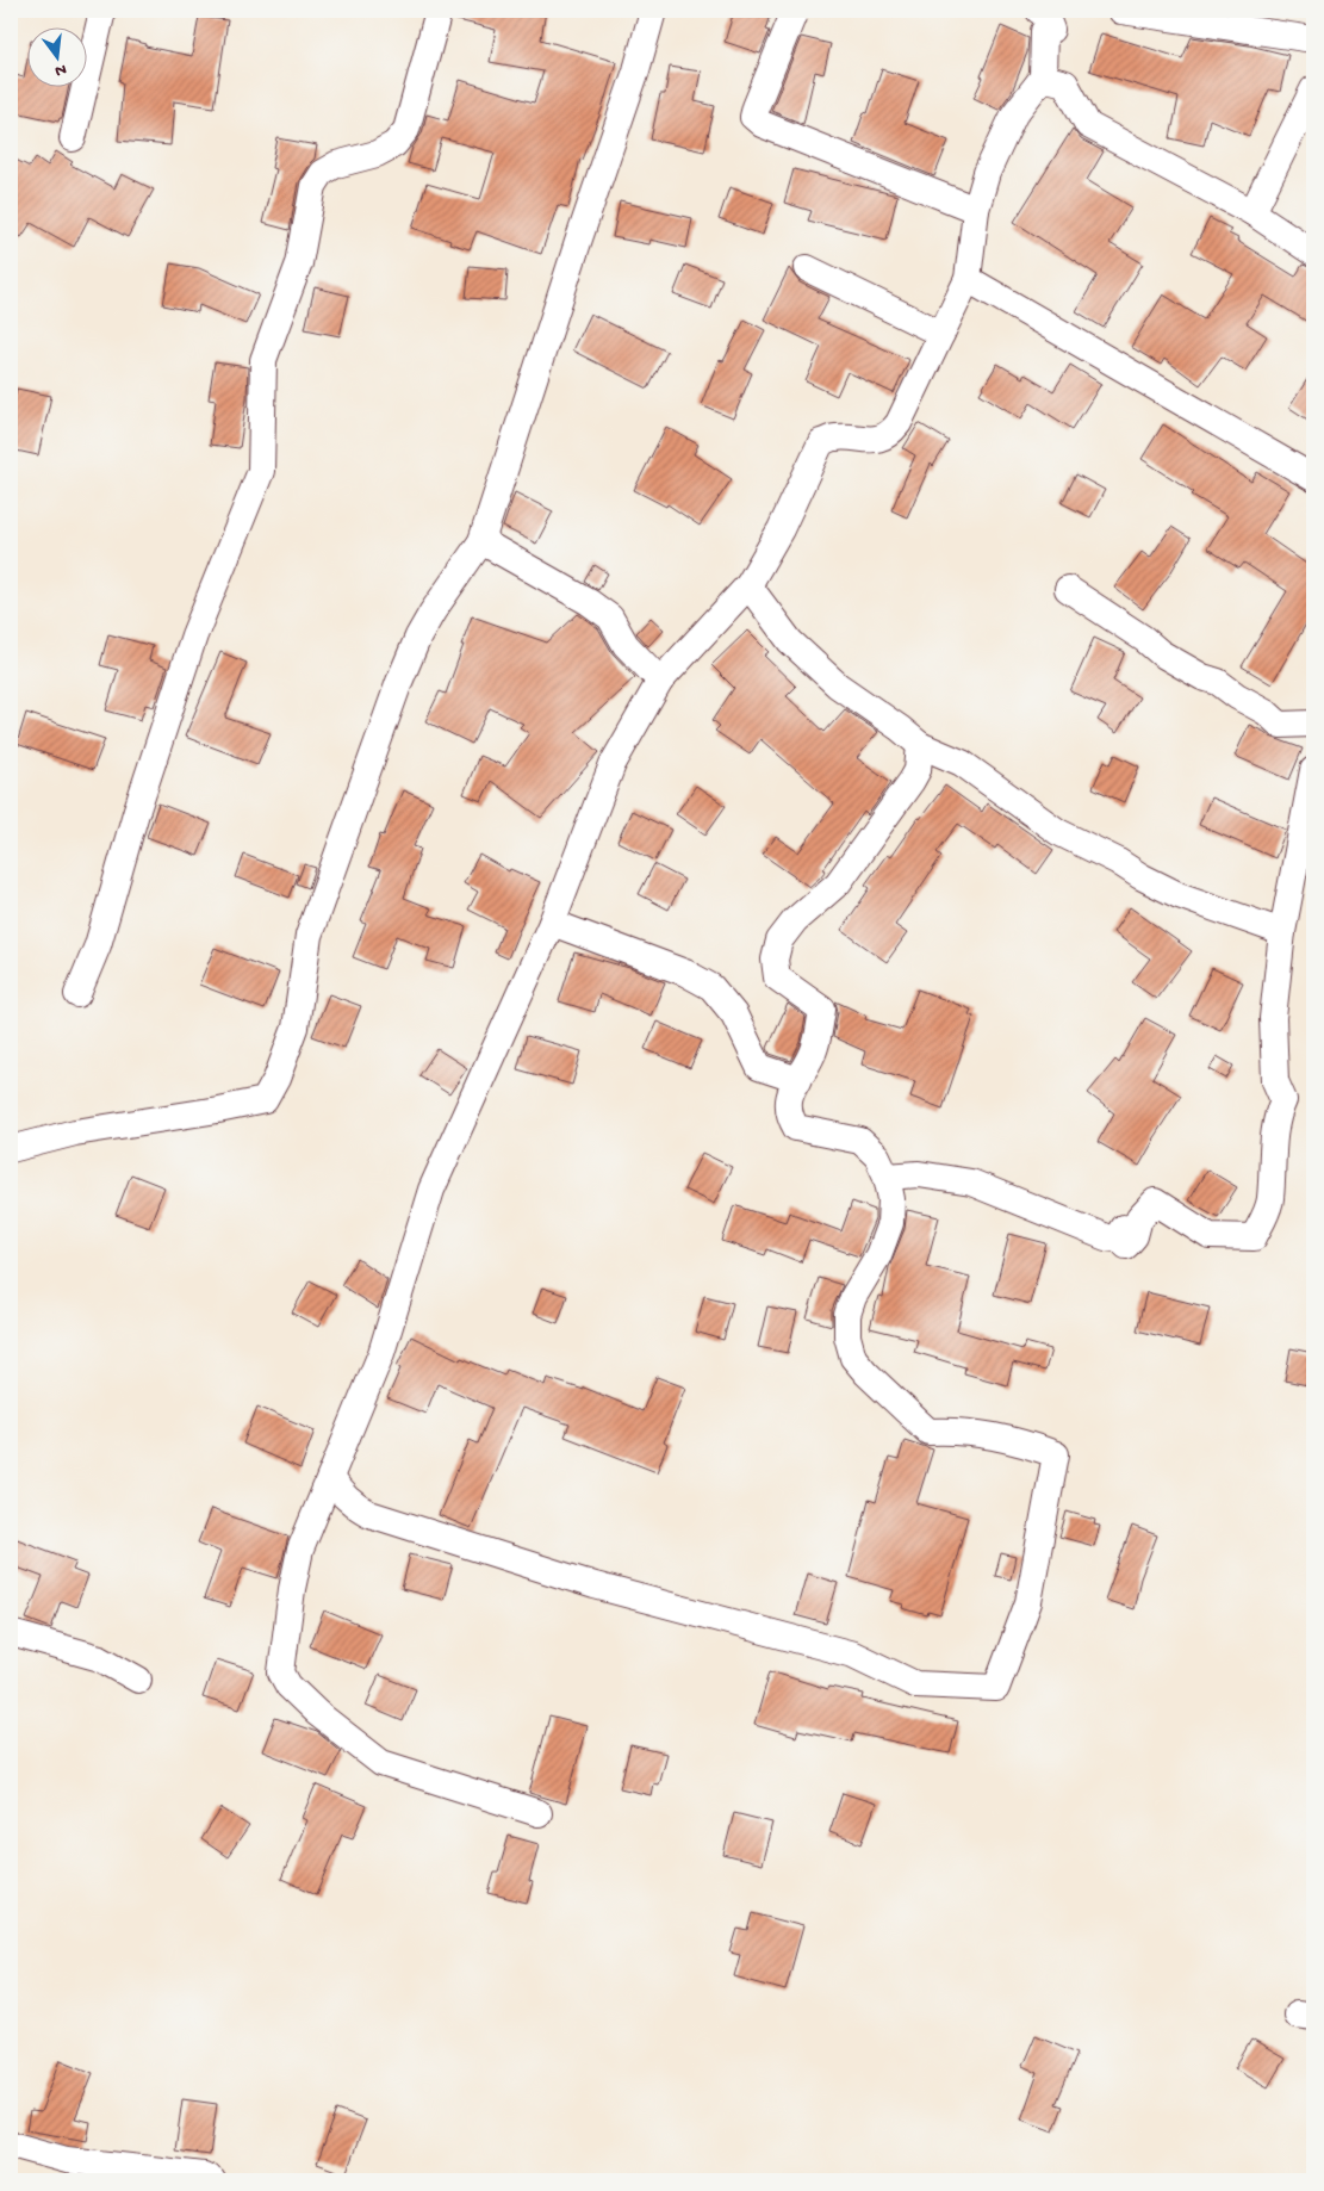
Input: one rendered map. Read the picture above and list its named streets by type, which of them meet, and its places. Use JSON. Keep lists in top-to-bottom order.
{
  "north": "bottom"
}
